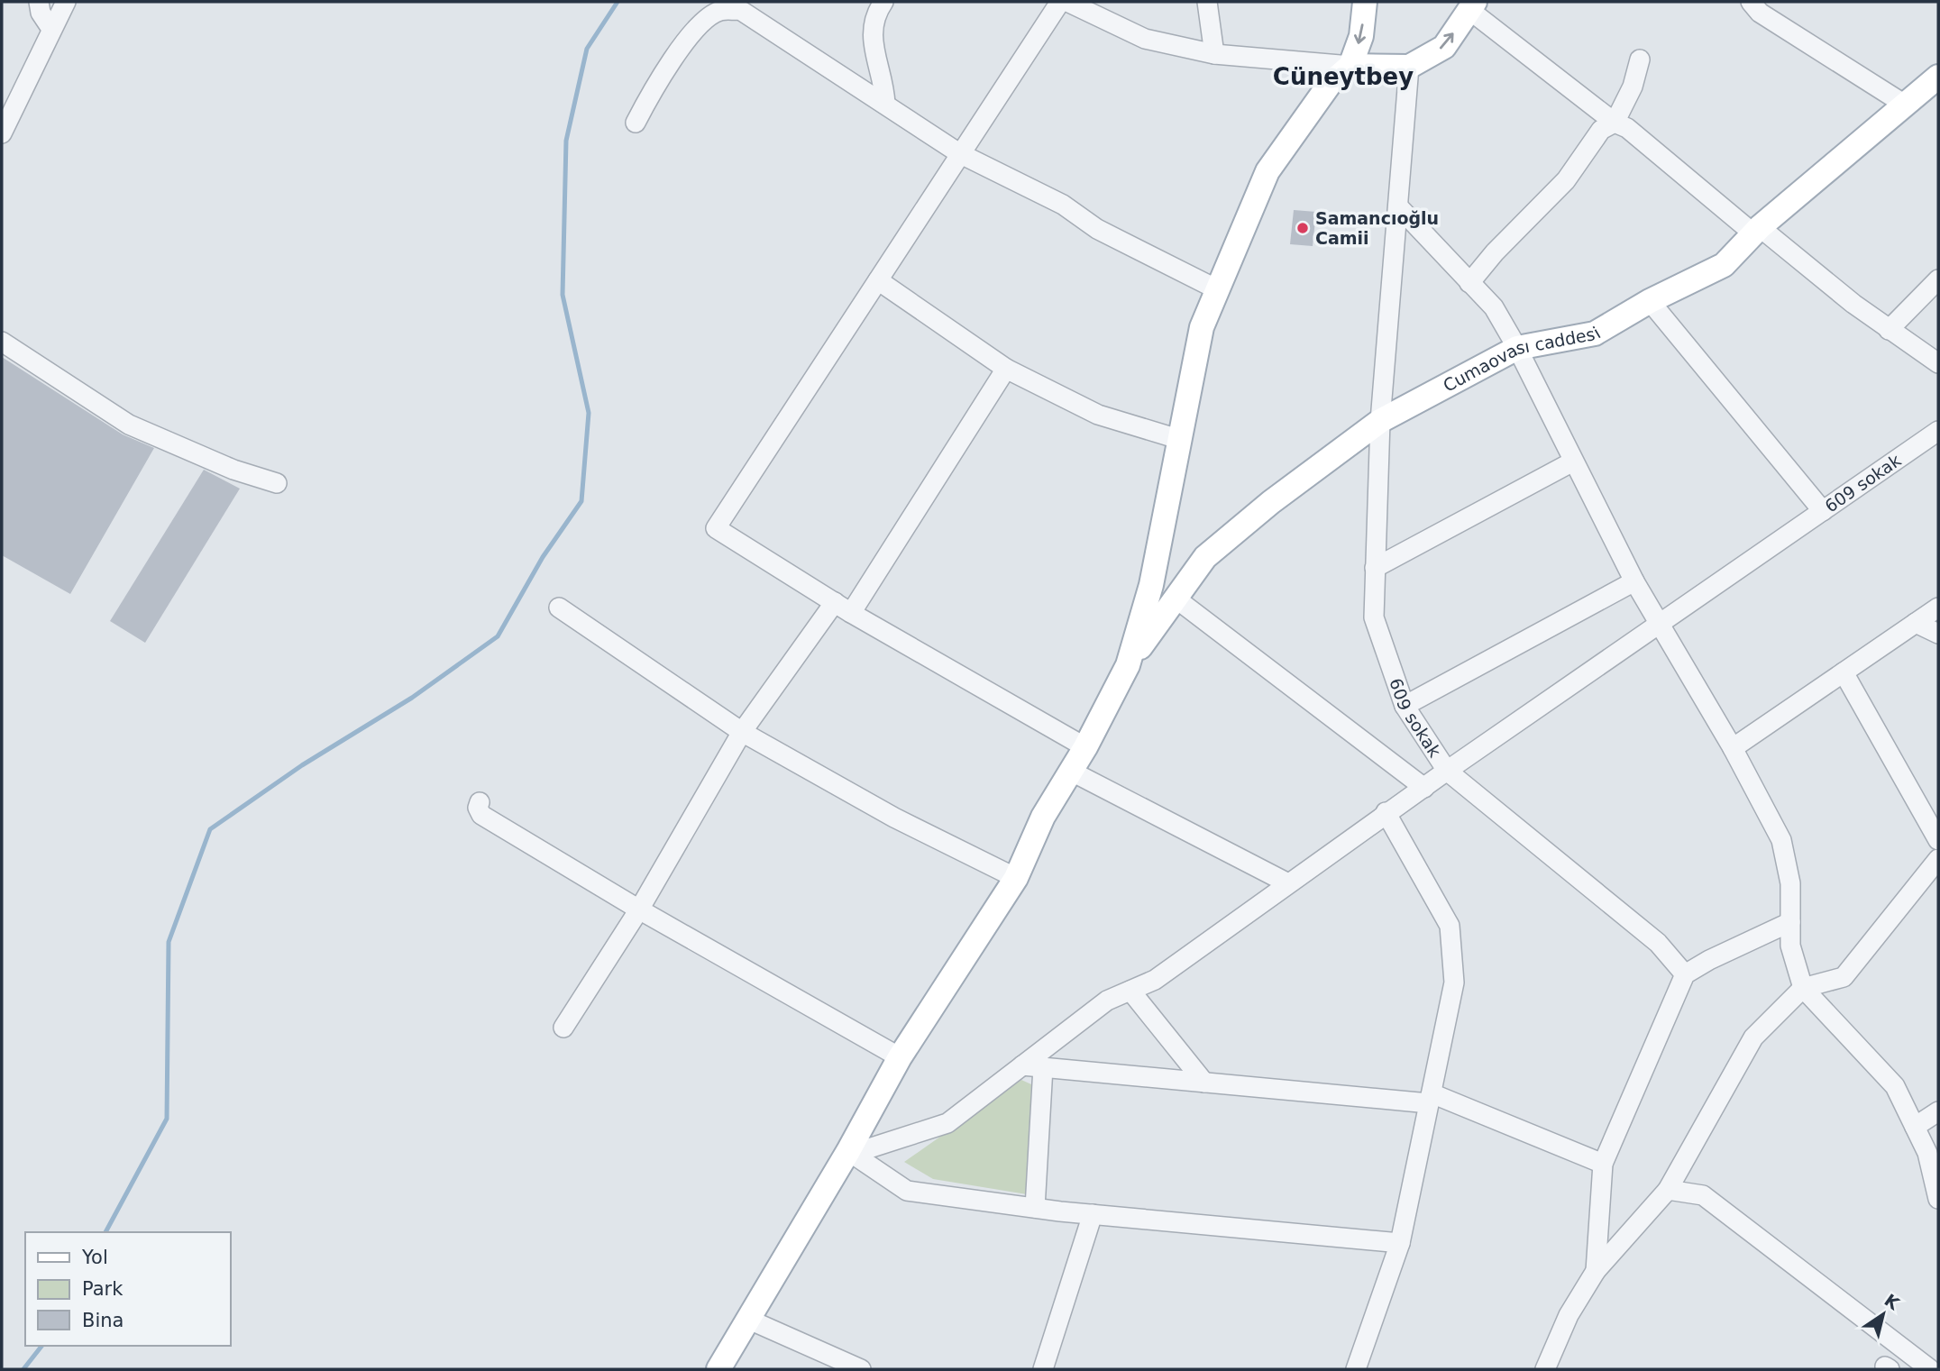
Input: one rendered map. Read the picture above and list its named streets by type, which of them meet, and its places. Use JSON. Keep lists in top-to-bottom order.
{
  "streets": {
    "main road": ["Cumaovası caddesi"],
    "street": ["609 sokak"]
  },
  "crossings": [
    ["Cumaovası caddesi", "609 sokak"]
  ],
  "districts": ["Cüneytbey"],
  "places": ["Samancıoğlu Camii"],
  "legend": ["Yol", "Park", "Bina"],
  "north": "top right"
}
